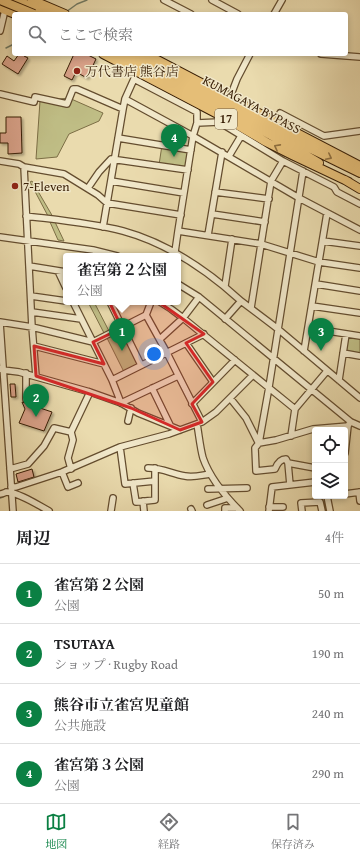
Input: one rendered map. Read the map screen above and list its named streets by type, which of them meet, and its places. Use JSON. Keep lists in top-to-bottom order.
{
  "streets": {
    "highway": ["KUMAGAYA BYPASS", "17"]
  },
  "crossings": [
    ["KUMAGAYA BYPASS", "17"]
  ],
  "places": ["万代書店 熊谷店", "7-Eleven"],
  "page": {
    "search": "ここで検索",
    "pins": [
      "4",
      "1",
      "3",
      "2"
    ],
    "popup": ["雀宮第２公園", "公園"],
    "heading": ["周辺", "4件"],
    "list": [
      {
        "mark": "1",
        "name": "雀宮第２公園",
        "note": "公園",
        "value": "50 m"
      },
      {
        "mark": "2",
        "name": "TSUTAYA",
        "note": "ショップ · Rugby Road",
        "value": "190 m"
      },
      {
        "mark": "3",
        "name": "熊谷市立雀宮児童館",
        "note": "公共施設",
        "value": "240 m"
      },
      {
        "mark": "4",
        "name": "雀宮第３公園",
        "note": "公園",
        "value": "290 m"
      }
    ],
    "nav": ["地図", "経路", "保存済み"]
  }
}
